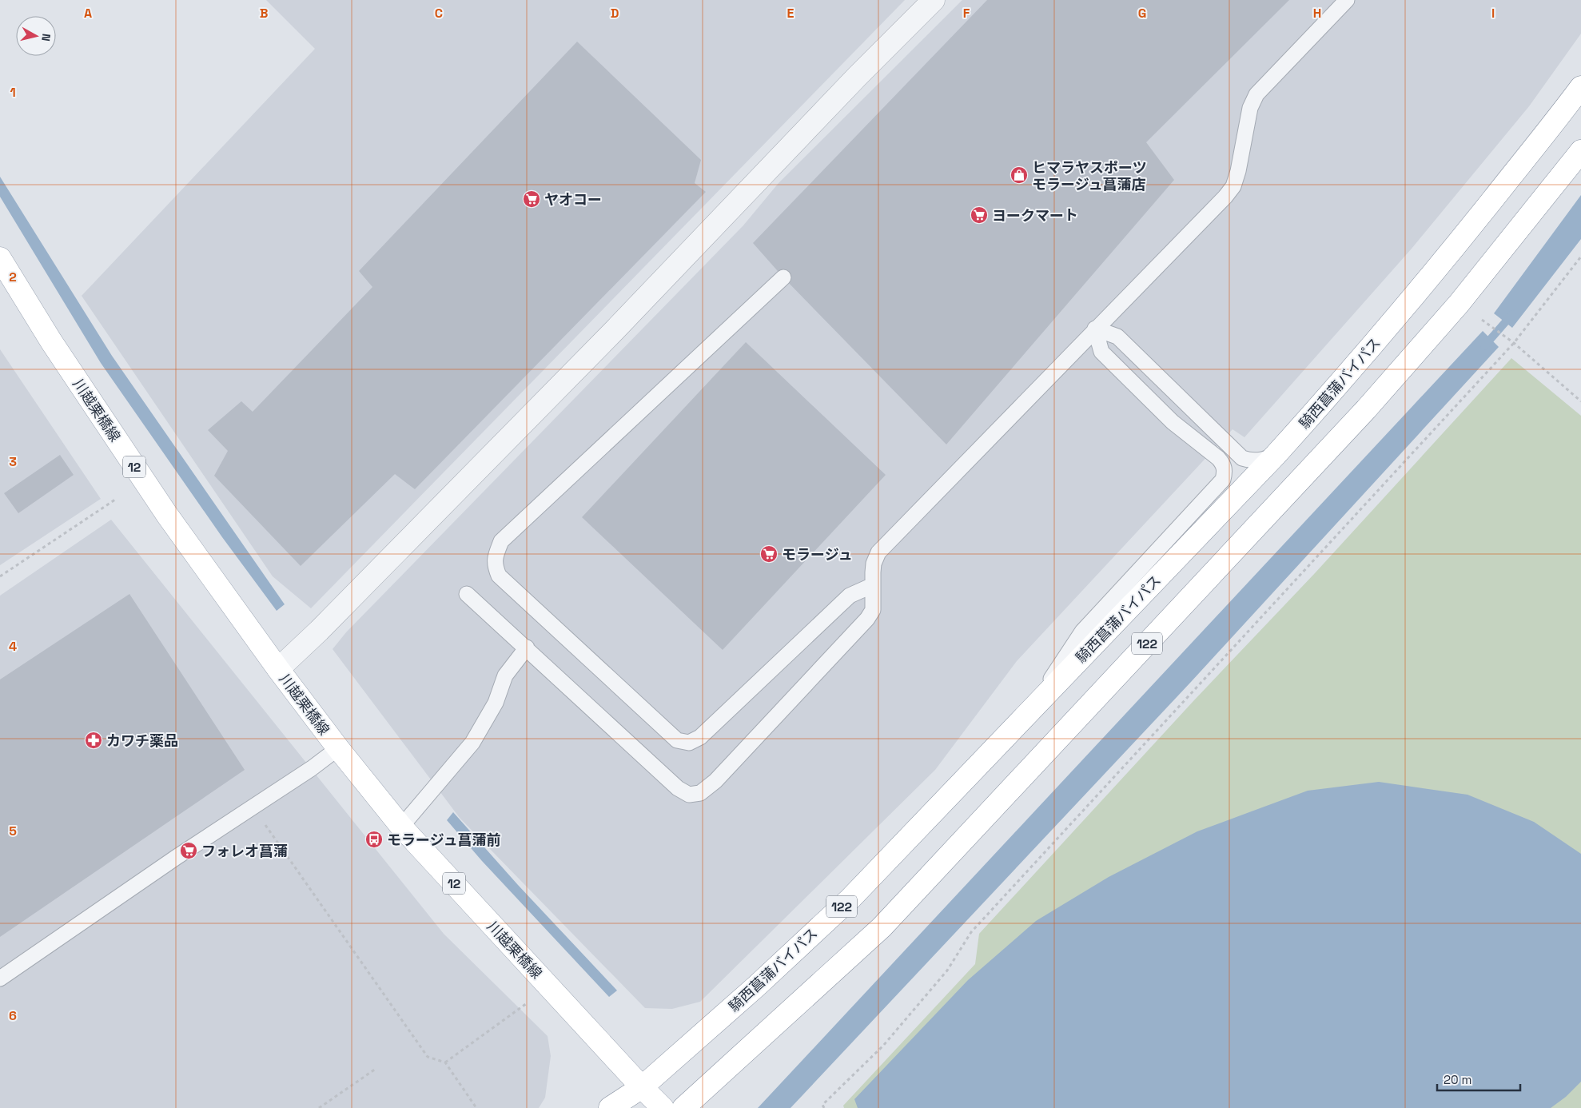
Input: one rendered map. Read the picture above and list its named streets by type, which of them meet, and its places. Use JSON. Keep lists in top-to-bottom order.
{
  "streets": {
    "main road": [
      "騎西菖蒲バイパス",
      "川越栗橋線",
      "12",
      "122"
    ]
  },
  "crossings": [
    ["騎西菖蒲バイパス", "川越栗橋線"]
  ],
  "places": {
    "shop": ["ヒマラヤスポーツ モラージュ菖蒲店"],
    "supermarket": [
      "ヤオコー",
      "ヨークマート",
      "モラージュ",
      "フォレオ菖蒲"
    ],
    "pharmacy": ["カワチ薬品"],
    "bus stop": ["モラージュ菖蒲前"]
  },
  "scale_bar": "20 m",
  "north": "right",
  "grid": {
    "columns": [
      "A",
      "B",
      "C",
      "D",
      "E",
      "F",
      "G",
      "H",
      "I"
    ],
    "rows": [
      "1",
      "2",
      "3",
      "4",
      "5",
      "6"
    ]
  }
}
